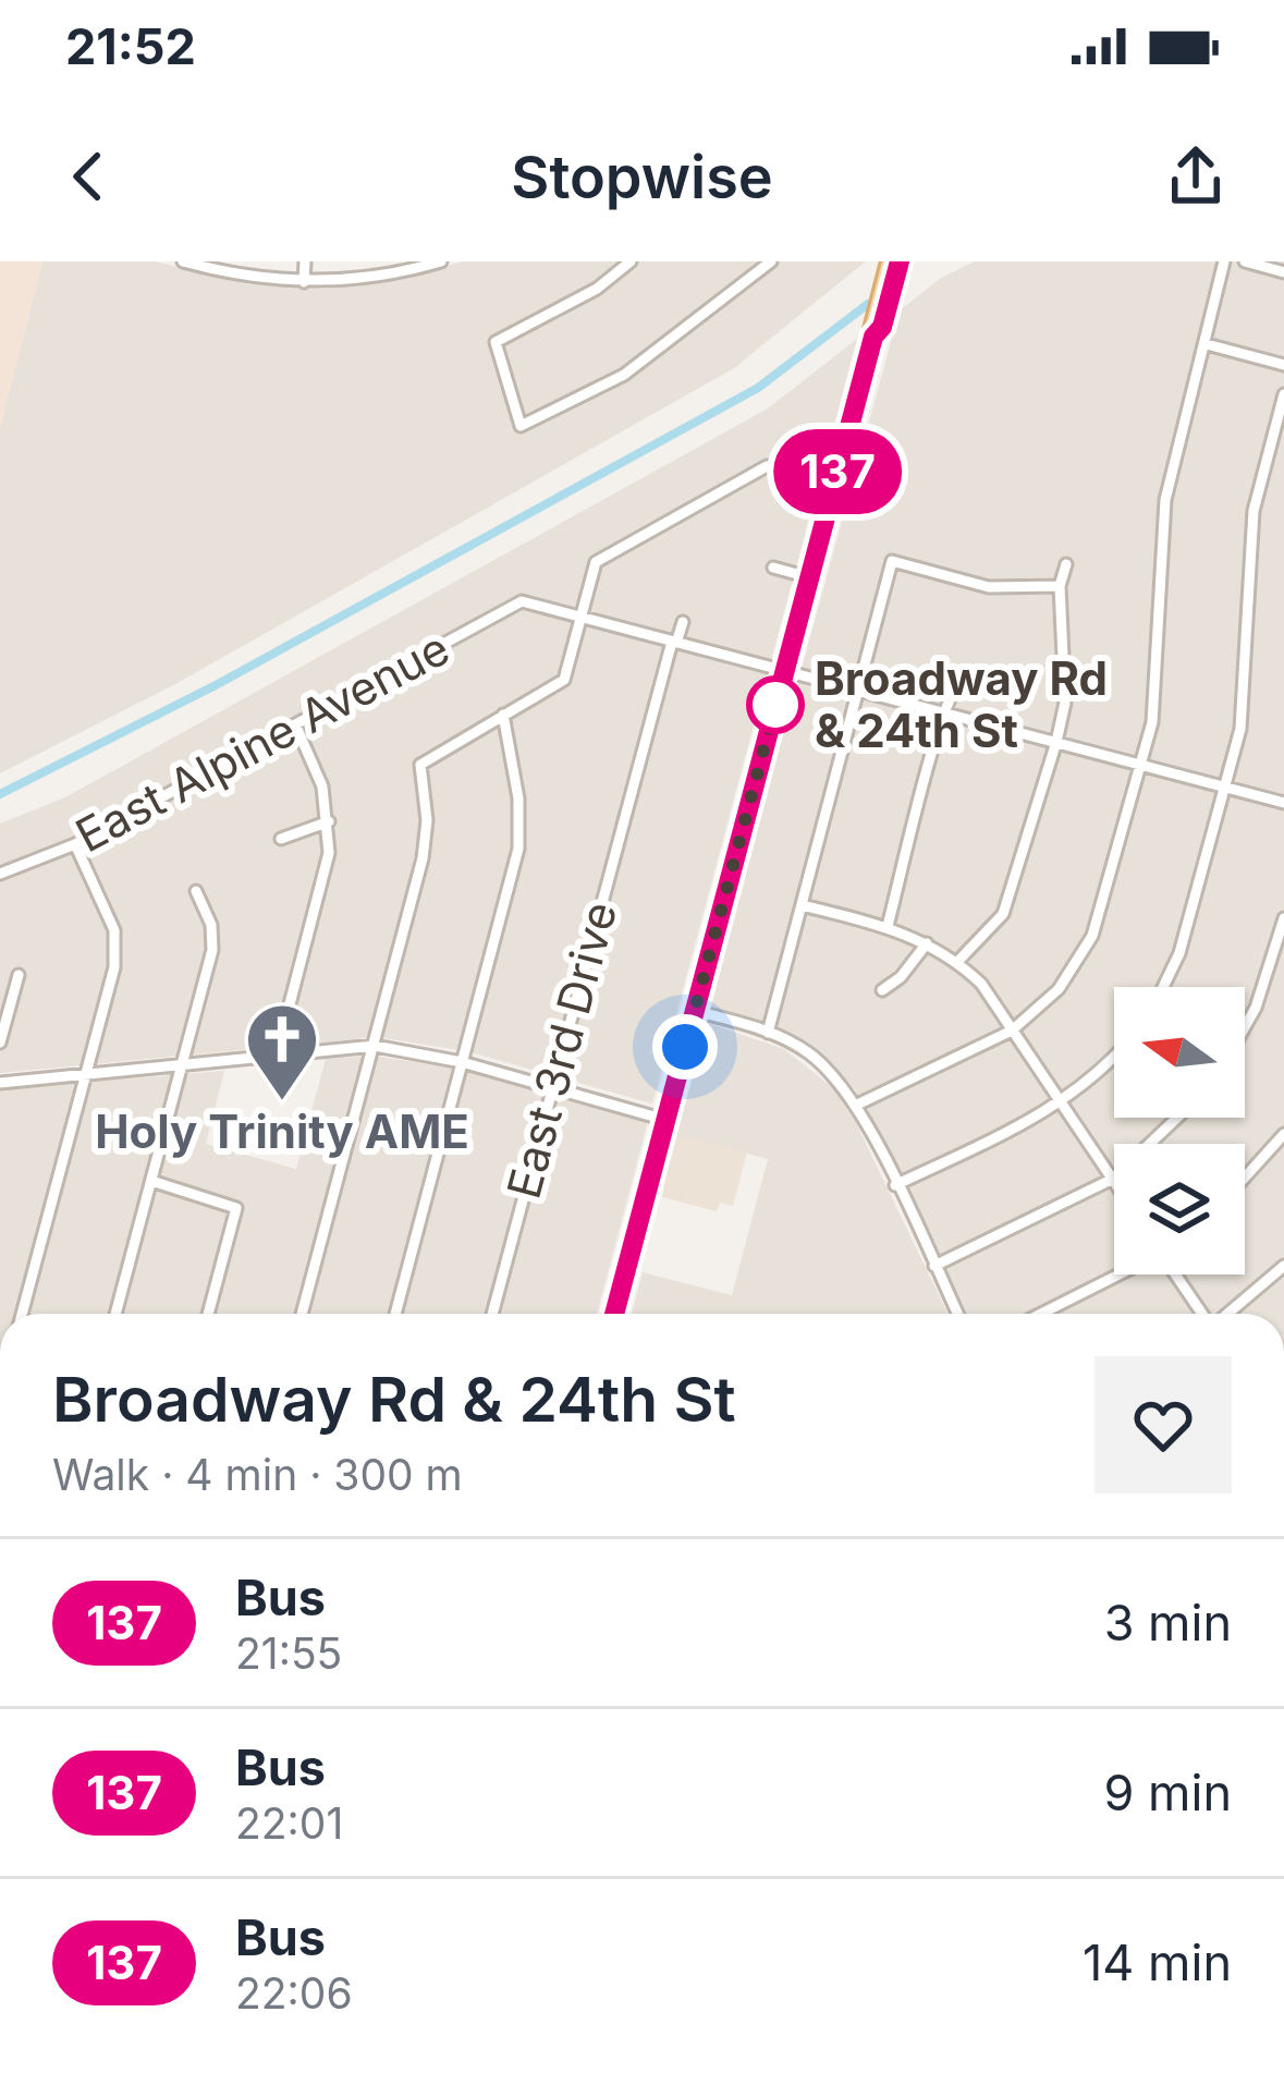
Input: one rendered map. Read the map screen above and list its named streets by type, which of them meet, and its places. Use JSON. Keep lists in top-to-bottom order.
{
  "streets": {
    "street": ["East Alpine Avenue", "East 3rd Drive"]
  },
  "places": {
    "other": ["Broadway Rd & 24th St"],
    "church": ["Holy Trinity AME"]
  },
  "lines": ["bus line 137"],
  "north": "left",
  "page": {
    "status": "21:52",
    "header": "Stopwise",
    "on_map": "137",
    "heading": ["Broadway Rd & 24th St", "Walk · 4 min · 300 m"],
    "list": [
      {
        "mark": "137",
        "name": "Bus",
        "note": "21:55",
        "value": "3 min"
      },
      {
        "mark": "137",
        "name": "Bus",
        "note": "22:01",
        "value": "9 min"
      },
      {
        "mark": "137",
        "name": "Bus",
        "note": "22:06",
        "value": "14 min"
      }
    ]
  }
}
